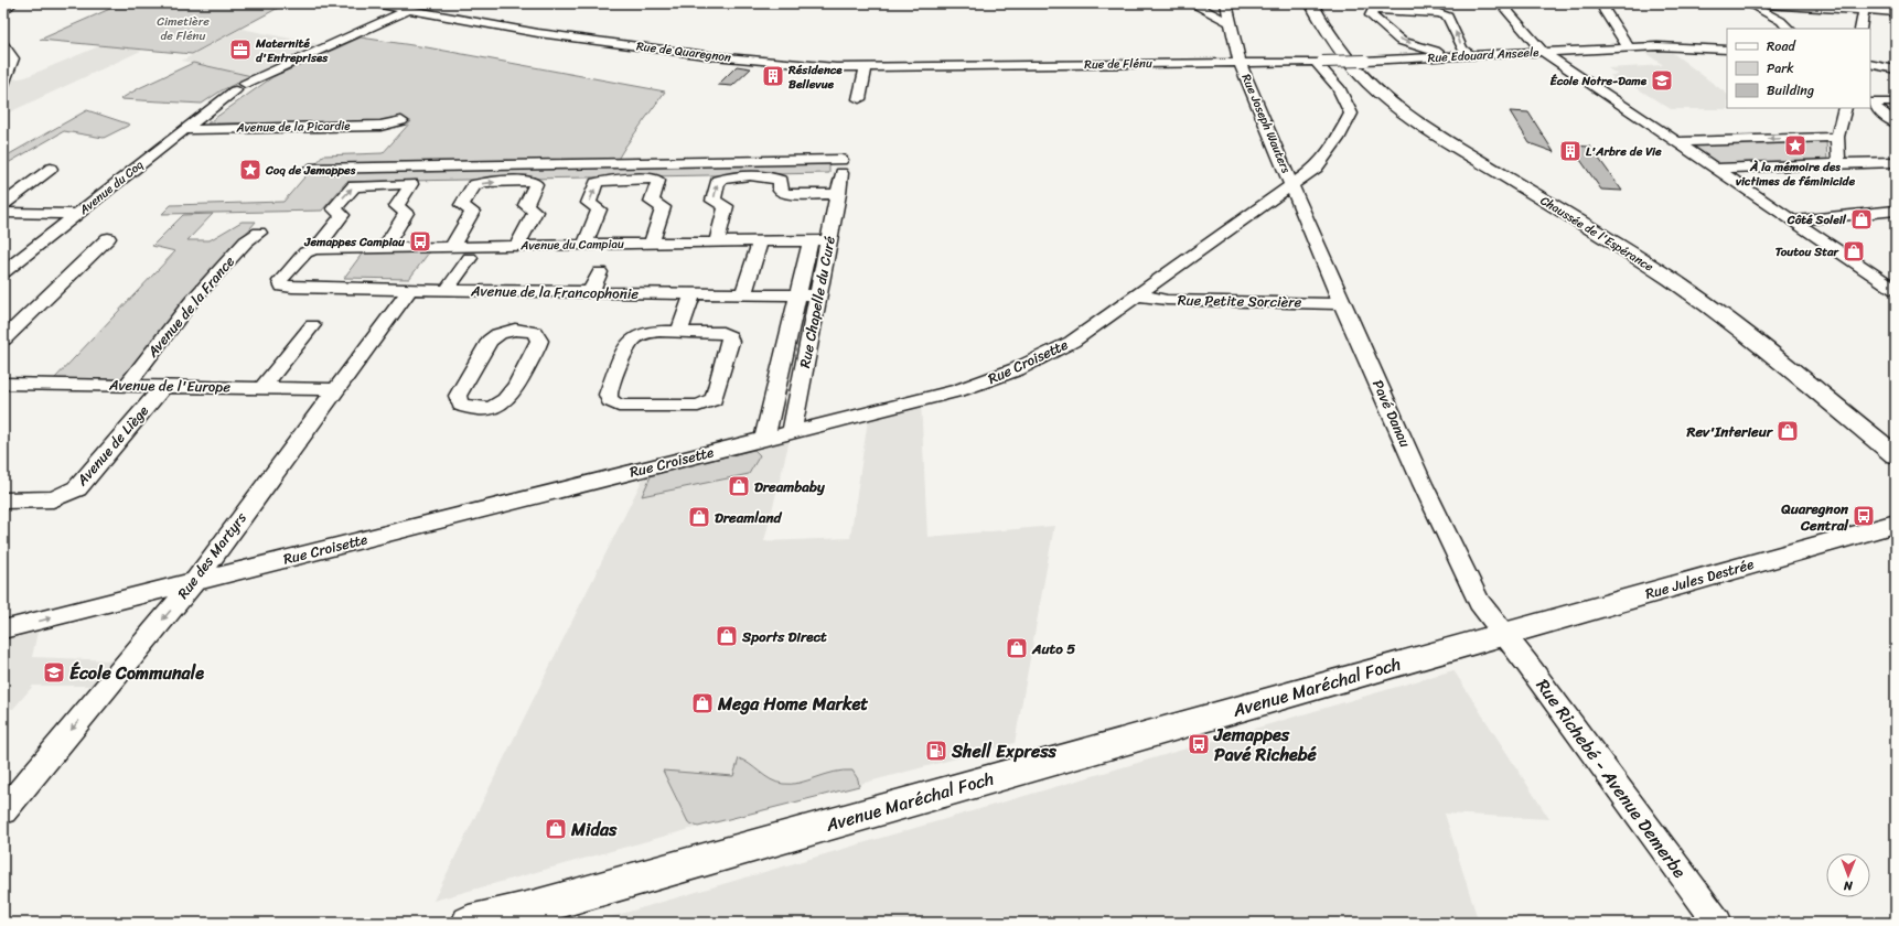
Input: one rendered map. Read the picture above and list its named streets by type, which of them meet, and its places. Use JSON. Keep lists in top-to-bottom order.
{
  "streets": {
    "main road": ["Chaussée de l'Espérance", "Rue Jules Destrée", "Avenue Maréchal Foch"],
    "street": [
      "Rue de Quaregnon",
      "Rue Edouard Anseele",
      "Rue de Flénu",
      "Rue Joseph Wauters",
      "Avenue de la Picardie",
      "Avenue du Coq",
      "Avenue du Campiau",
      "Avenue de la Francophonie",
      "Rue Petite Sorcière",
      "Rue Chapelle du Curé",
      "Avenue de la France",
      "Rue Croisette",
      "Avenue de l'Europe",
      "Pavé Danau",
      "Avenue de Liège",
      "Rue des Martyrs",
      "Rue Richebé - Avenue Demerbe"
    ]
  },
  "crossings": [
    ["Rue de Quaregnon", "Rue de Flénu"],
    ["Rue de Quaregnon", "Avenue du Coq"],
    ["Rue Edouard Anseele", "Rue de Flénu"],
    ["Rue Edouard Anseele", "Rue Joseph Wauters"],
    ["Rue Edouard Anseele", "Rue Croisette"],
    ["Rue de Flénu", "Rue Joseph Wauters"],
    ["Rue Joseph Wauters", "Rue Croisette"],
    ["Rue Joseph Wauters", "Pavé Danau"],
    ["Avenue de la Picardie", "Avenue du Coq"],
    ["Avenue du Campiau", "Avenue de la Francophonie"],
    ["Avenue du Campiau", "Rue Chapelle du Curé"],
    ["Avenue de la Francophonie", "Rue Chapelle du Curé"],
    ["Avenue de la Francophonie", "Rue des Martyrs"],
    ["Rue Petite Sorcière", "Rue Croisette"],
    ["Rue Petite Sorcière", "Pavé Danau"],
    ["Rue Chapelle du Curé", "Rue Croisette"],
    ["Avenue de la France", "Avenue de l'Europe"],
    ["Rue Croisette", "Pavé Danau"],
    ["Rue Croisette", "Rue des Martyrs"],
    ["Avenue de l'Europe", "Avenue de Liège"],
    ["Avenue de l'Europe", "Rue des Martyrs"],
    ["Pavé Danau", "Rue Jules Destrée"],
    ["Pavé Danau", "Avenue Maréchal Foch"],
    ["Pavé Danau", "Rue Richebé - Avenue Demerbe"],
    ["Rue Jules Destrée", "Avenue Maréchal Foch"],
    ["Rue Jules Destrée", "Rue Richebé - Avenue Demerbe"],
    ["Avenue Maréchal Foch", "Rue Richebé - Avenue Demerbe"]
  ],
  "one_way": ["Rue des Martyrs"],
  "parks": ["Cimetière de Flénu"],
  "places": {
    "office": ["Maternité d'Entreprises"],
    "building": ["Résidence Bellevue", "L'Arbre de Vie"],
    "school or university": ["École Notre-Dame", "École Communale"],
    "place": ["À la mémoire des victimes de féminicide", "Coq de Jemappes"],
    "shop": [
      "Côté Soleil",
      "Toutou Star",
      "Rev'Interieur",
      "Dreambaby",
      "Dreamland",
      "Sports Direct",
      "Auto 5",
      "Mega Home Market",
      "Midas"
    ],
    "bus stop": ["Jemappes Campiau", "Quaregnon Central", "Jemappes Pavé Richebé"],
    "fuel station": ["Shell Express"]
  },
  "legend": ["Road", "Park", "Building"],
  "north": "bottom"
}
